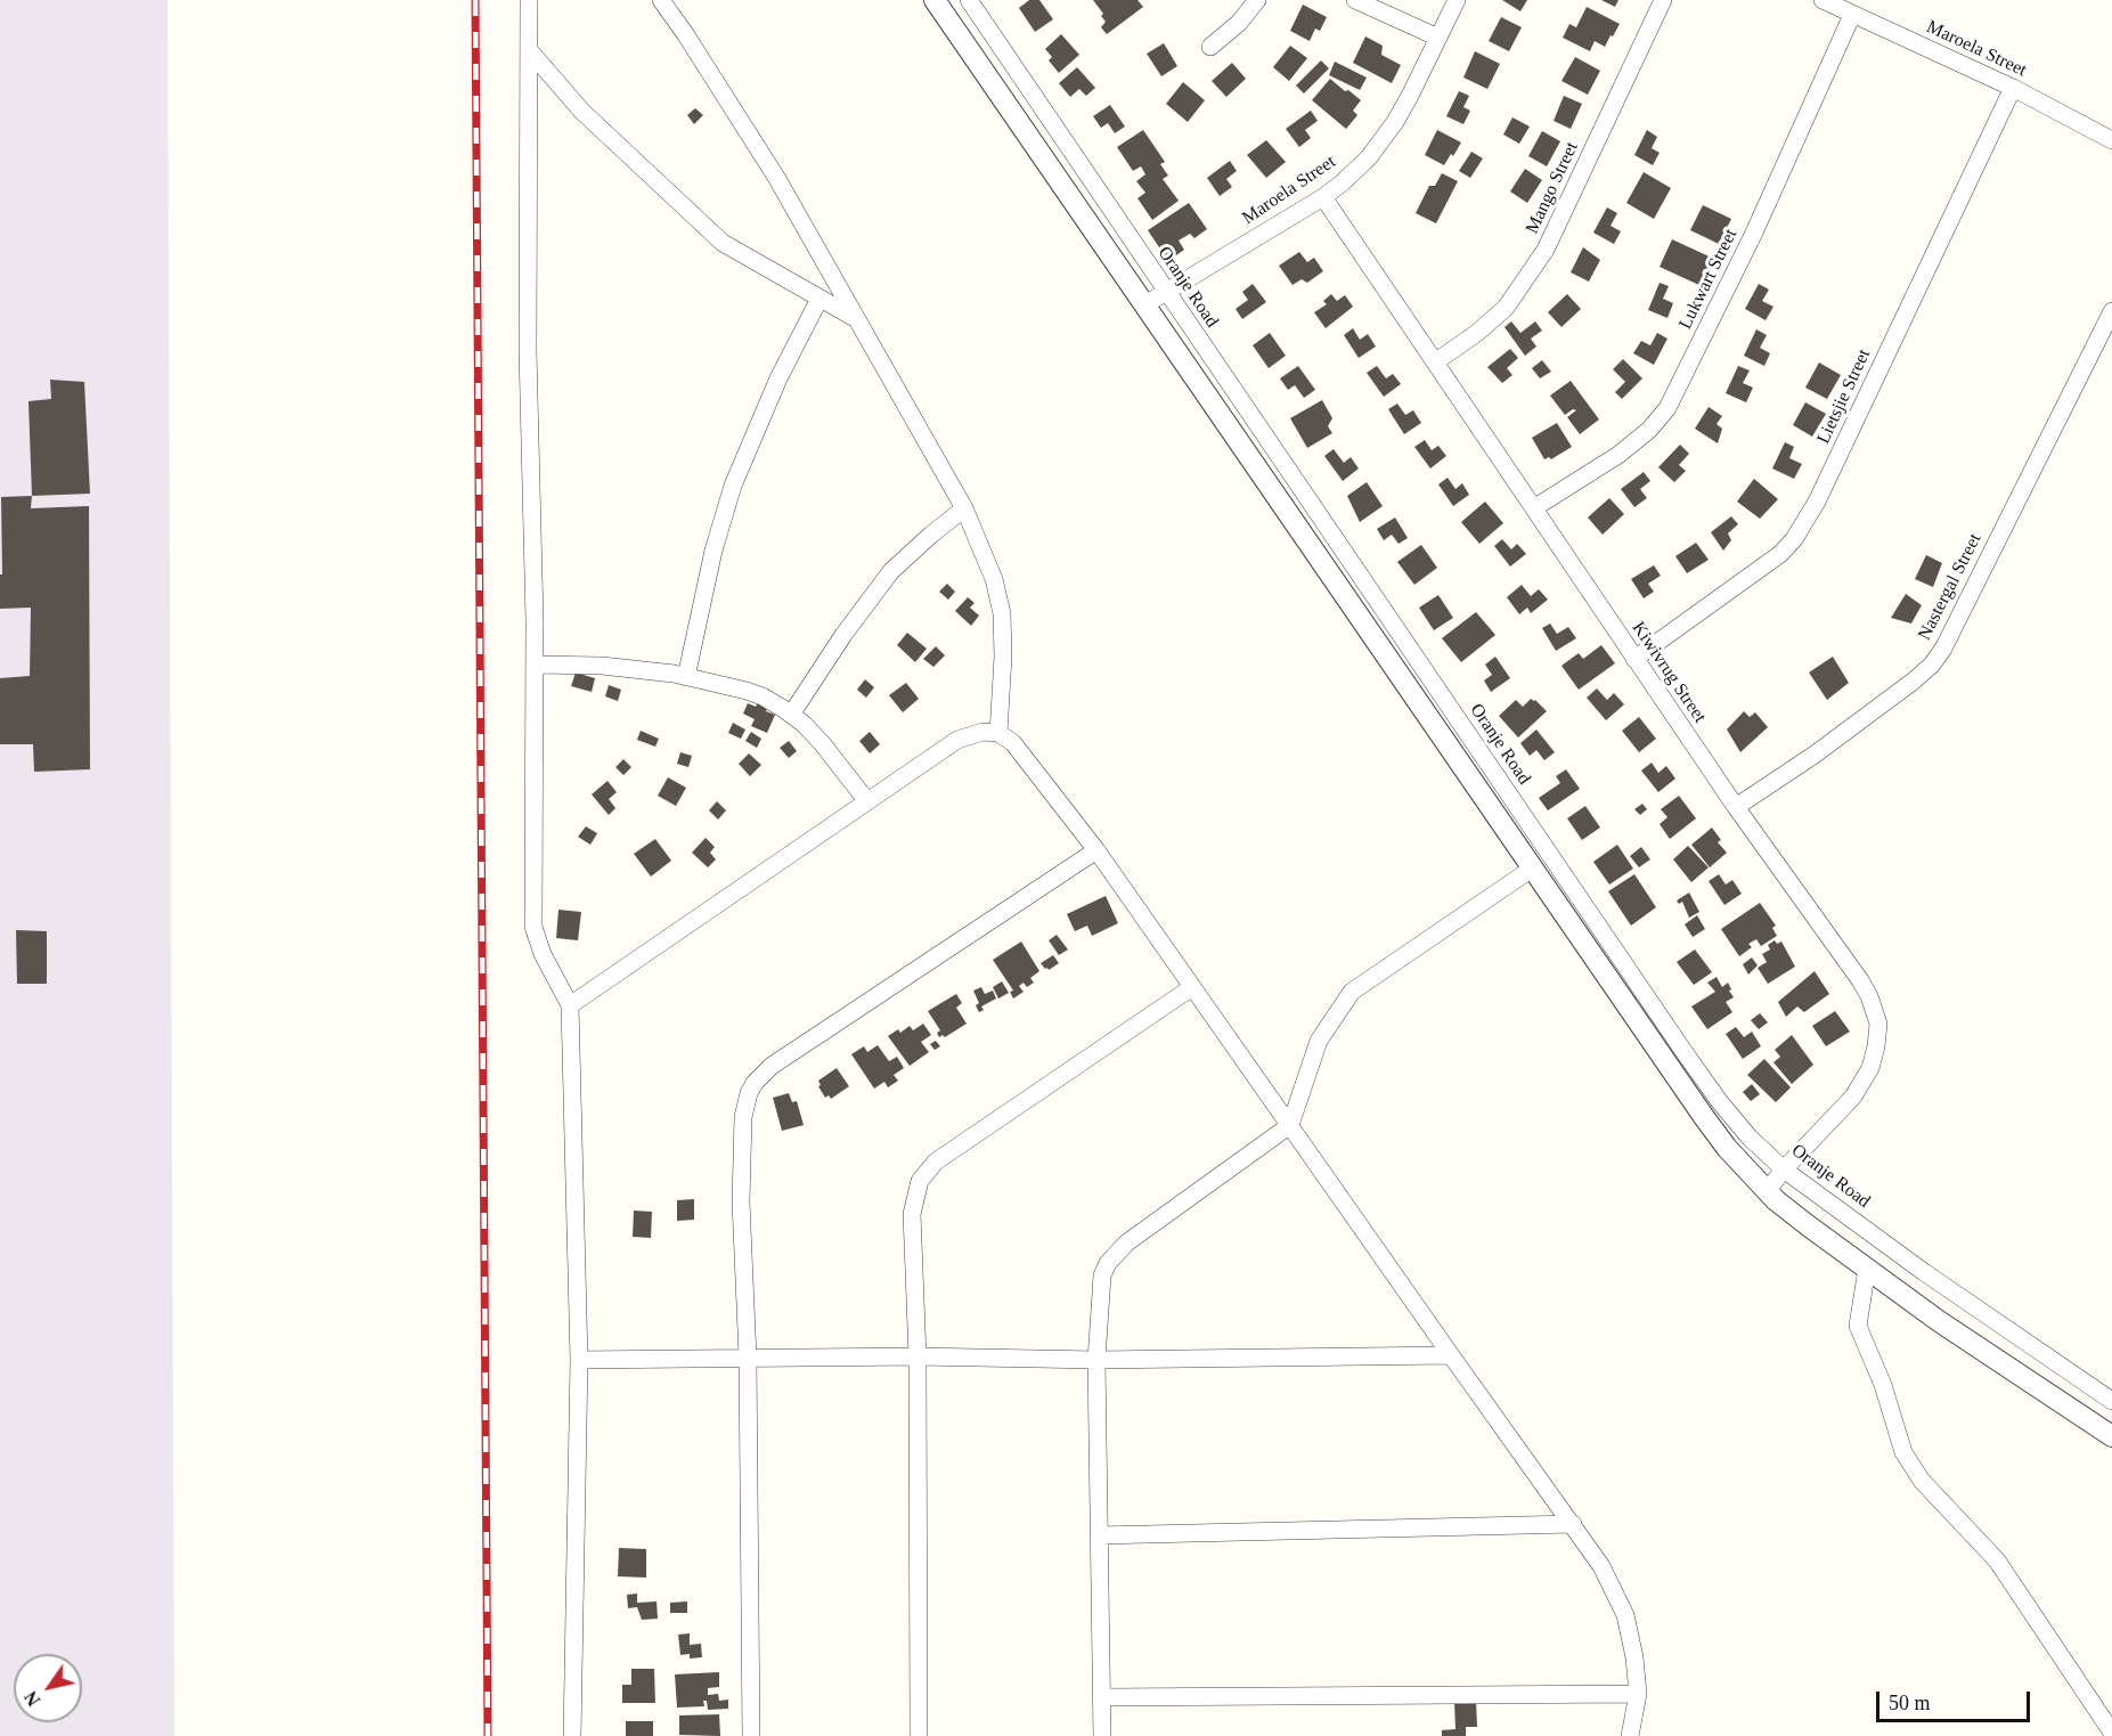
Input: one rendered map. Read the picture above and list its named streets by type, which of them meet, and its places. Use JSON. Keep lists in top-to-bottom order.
{
  "streets": {
    "street": [
      "Maroela Street",
      "Mango Street",
      "Lukwart Street",
      "Oranje Road",
      "Lietsjie Street",
      "Nastergal Street",
      "Kiwivrug Street"
    ]
  },
  "crossings": [
    ["Maroela Street", "Lukwart Street"],
    ["Maroela Street", "Oranje Road"],
    ["Maroela Street", "Lietsjie Street"],
    ["Maroela Street", "Kiwivrug Street"],
    ["Mango Street", "Kiwivrug Street"],
    ["Lukwart Street", "Kiwivrug Street"],
    ["Oranje Road", "Kiwivrug Street"],
    ["Lietsjie Street", "Kiwivrug Street"],
    ["Nastergal Street", "Kiwivrug Street"]
  ],
  "scale_bar": "50 m",
  "north": "bottom left"
}
